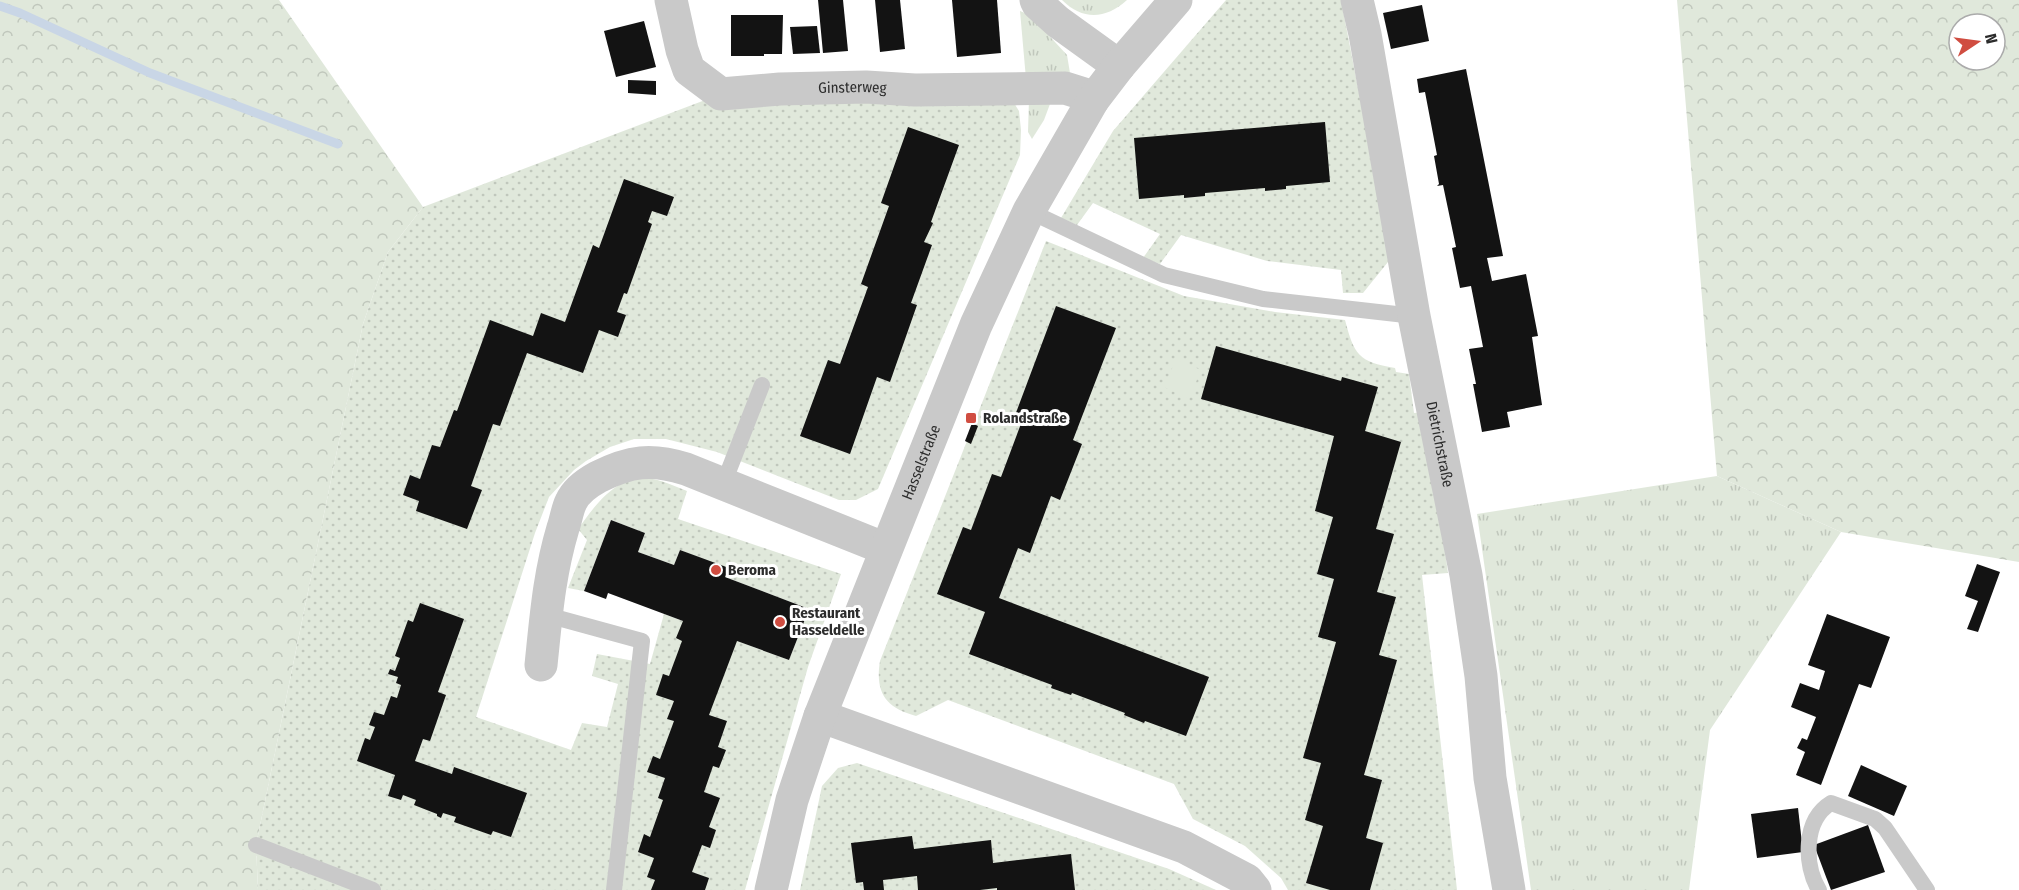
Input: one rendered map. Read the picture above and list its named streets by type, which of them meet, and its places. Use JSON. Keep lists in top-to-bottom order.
{
  "streets": {
    "street": ["Ginsterweg", "Dietrichstraße", "Hasselstraße"]
  },
  "crossings": [
    ["Ginsterweg", "Hasselstraße"]
  ],
  "places": {
    "transit": ["Rolandstraße"],
    "other": ["Beroma", "Restaurant Hasseldelle"]
  },
  "north": "right"
}
